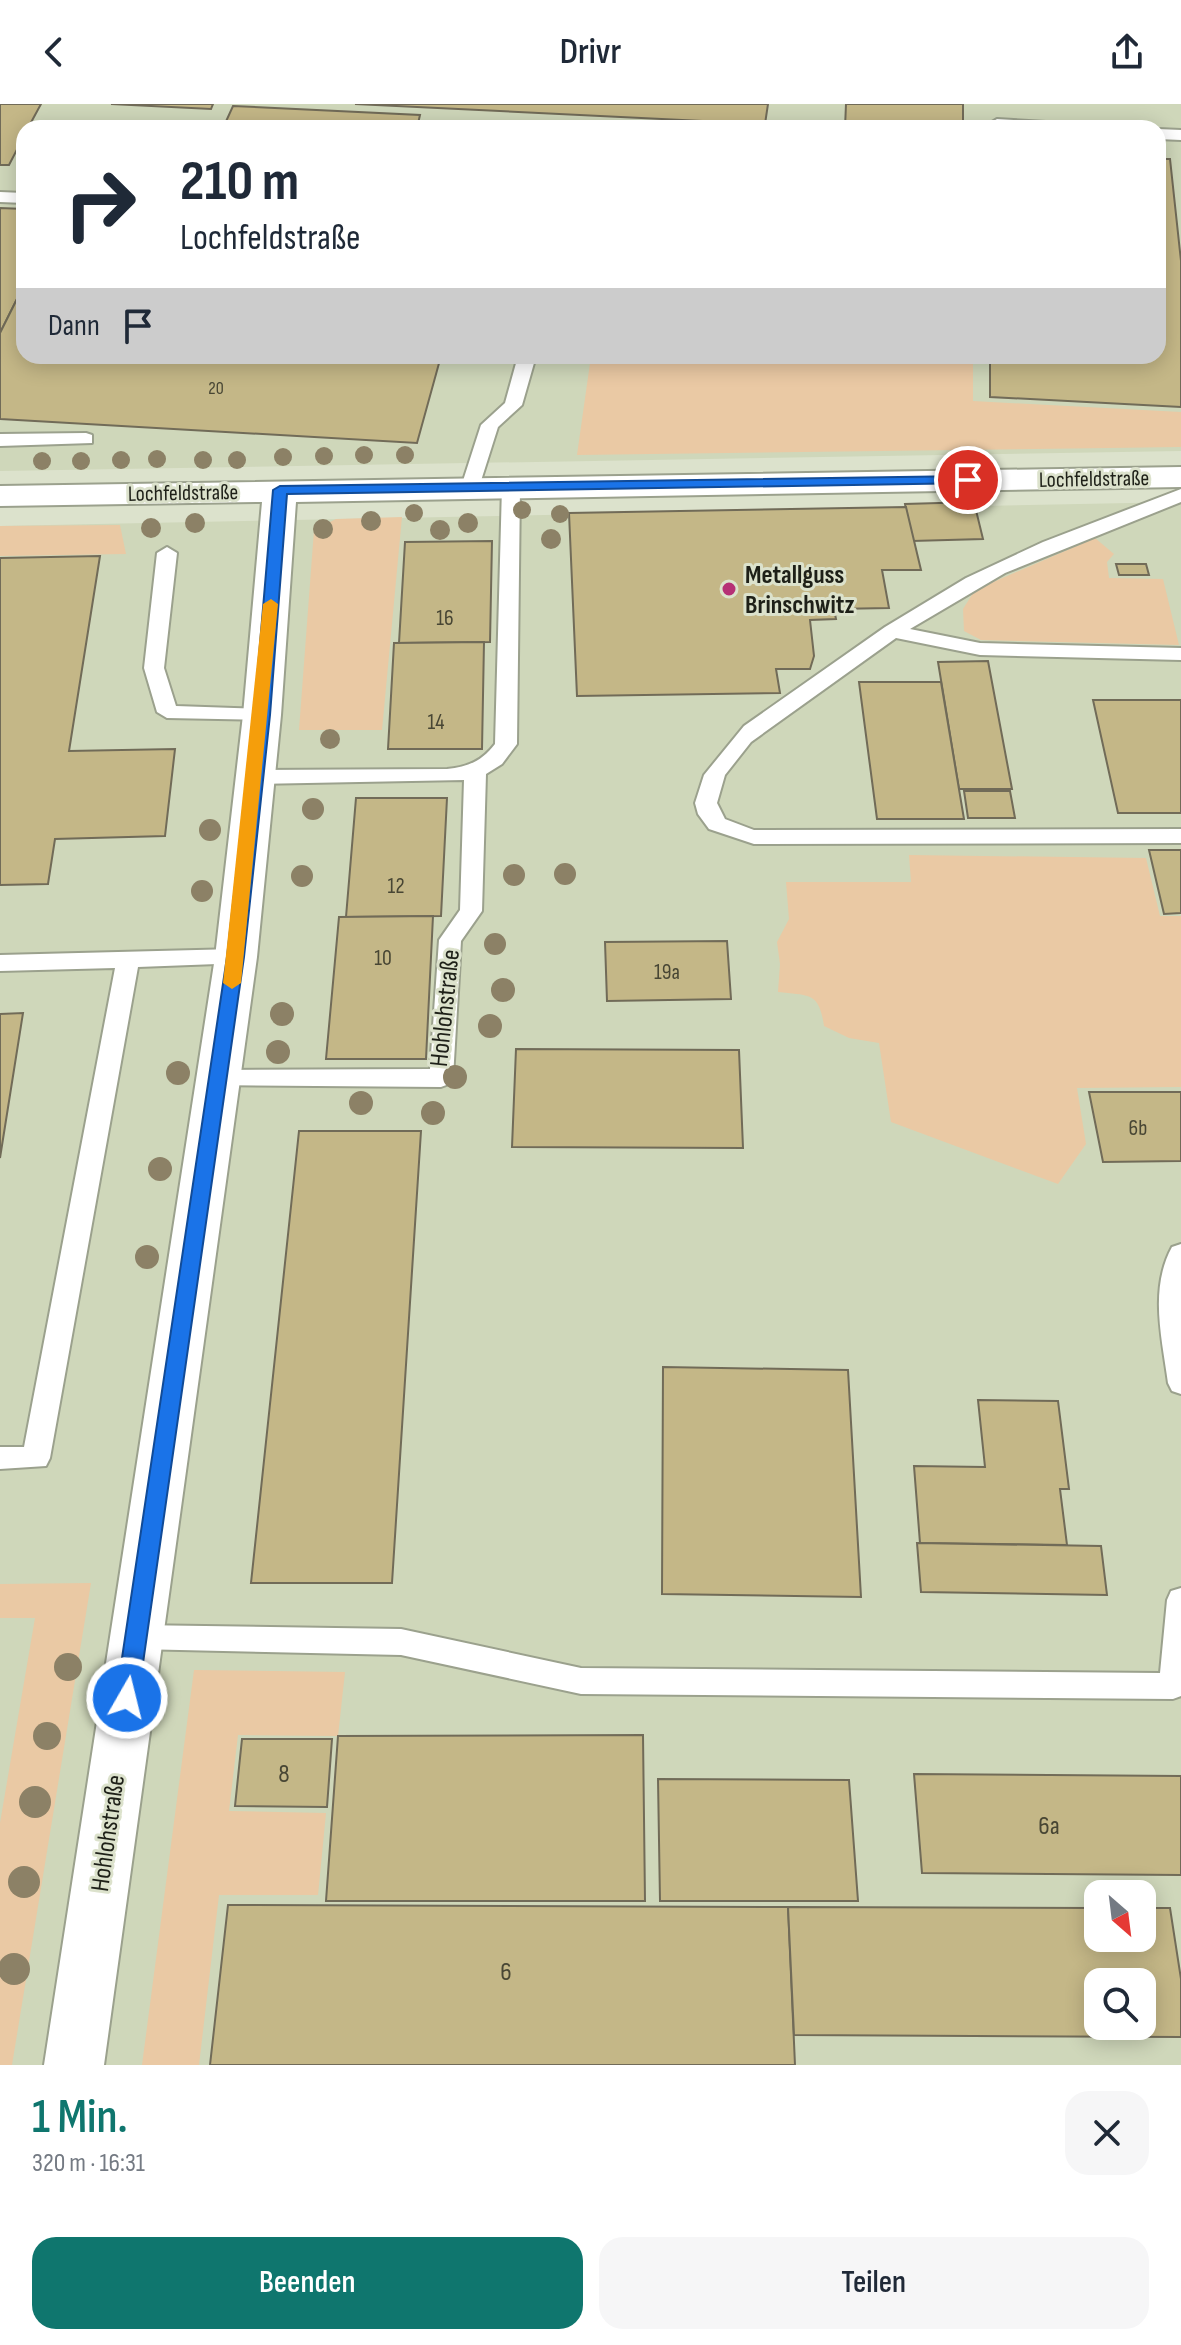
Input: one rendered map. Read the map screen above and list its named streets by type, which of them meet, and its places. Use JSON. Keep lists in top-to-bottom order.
{
  "streets": {
    "street": ["Lochfeldstraße", "Hohlohstraße"]
  },
  "crossings": [
    ["Lochfeldstraße", "Hohlohstraße"]
  ],
  "places": ["Metallguss Brinschwitz"],
  "house_numbers": [
    "20",
    "16",
    "14",
    "12",
    "10",
    "19a",
    "6b",
    "8",
    "6a",
    "6"
  ],
  "north": "bottom right",
  "page": {
    "header": "Drivr",
    "turn": ["210 m", "Lochfeldstraße"],
    "then": "Dann",
    "heading": ["1 Min.", "320 m · 16:31"],
    "buttons": ["Beenden", "Teilen"]
  }
}
